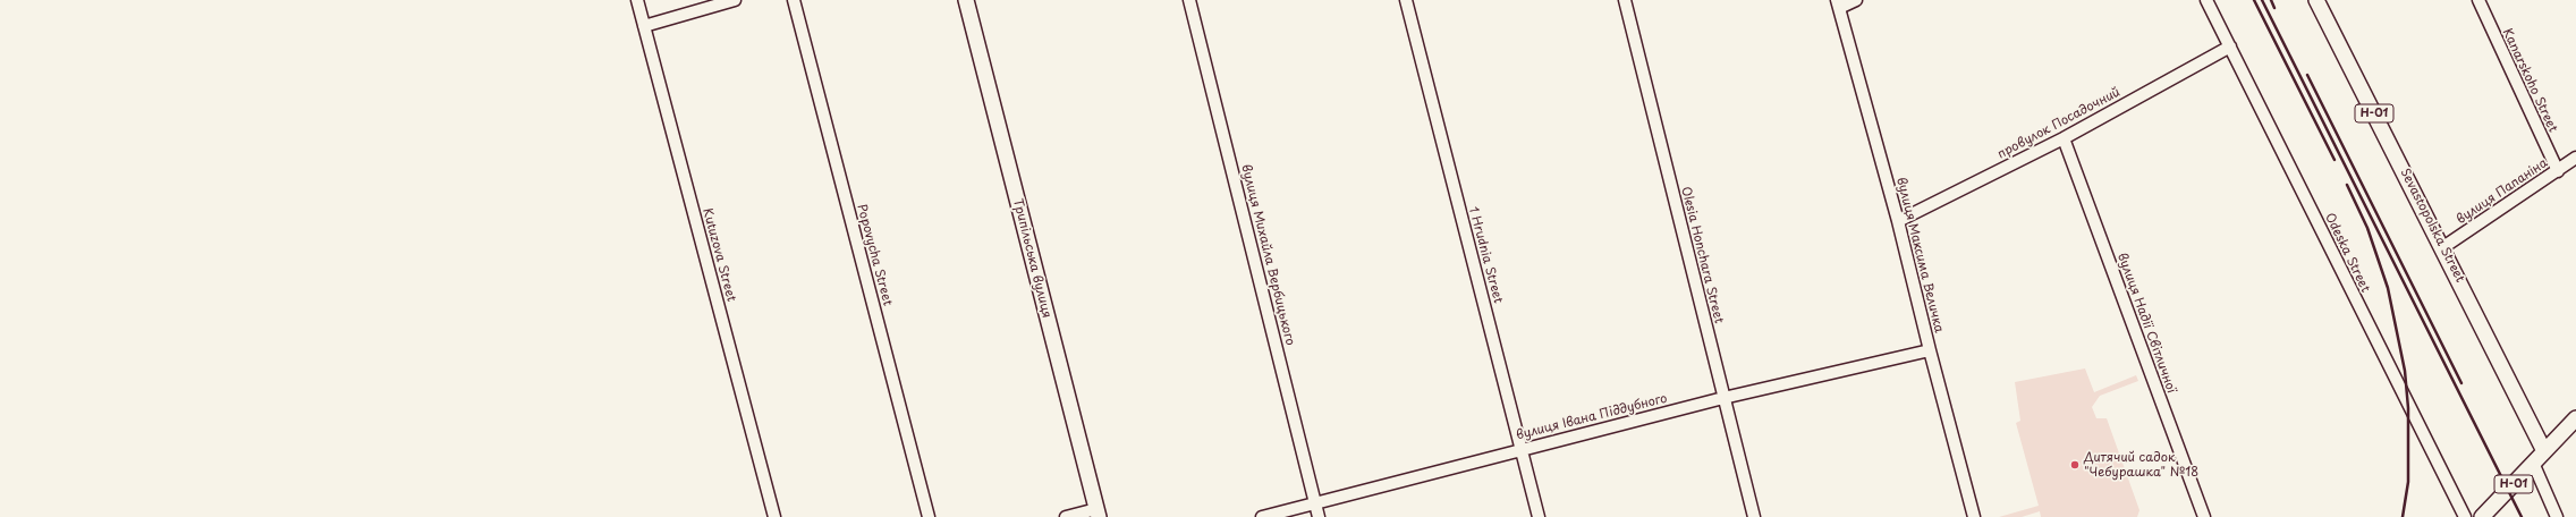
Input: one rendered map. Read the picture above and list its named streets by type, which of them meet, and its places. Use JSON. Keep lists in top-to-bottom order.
{
  "streets": {
    "main road": ["Н-01", "Sevastopolska Street", "Трипільська вулиця"],
    "street": [
      "Kanarskoho Street",
      "провулок Посадочний",
      "вулиця Папаніна",
      "Odeska Street",
      "Kutuzova Street",
      "Popovycha Street",
      "вулиця Михайла Вербицького",
      "1 Hrudnia Street",
      "Olesia Honchara Street",
      "вулиця Максима Величка",
      "вулиця Надії Світличної",
      "вулиця Івана Піддубного"
    ]
  },
  "crossings": [
    ["Kanarskoho Street", "вулиця Папаніна"],
    ["Н-01", "Sevastopolska Street"],
    ["провулок Посадочний", "Odeska Street"],
    ["провулок Посадочний", "вулиця Максима Величка"],
    ["провулок Посадочний", "вулиця Надії Світличної"],
    ["вулиця Папаніна", "Sevastopolska Street"],
    ["вулиця Михайла Вербицького", "вулиця Івана Піддубного"],
    ["1 Hrudnia Street", "вулиця Івана Піддубного"],
    ["Olesia Honchara Street", "вулиця Івана Піддубного"],
    ["вулиця Максима Величка", "вулиця Івана Піддубного"]
  ],
  "places": ["Дитячий садок \"Чебурашка\" №18"]
}
